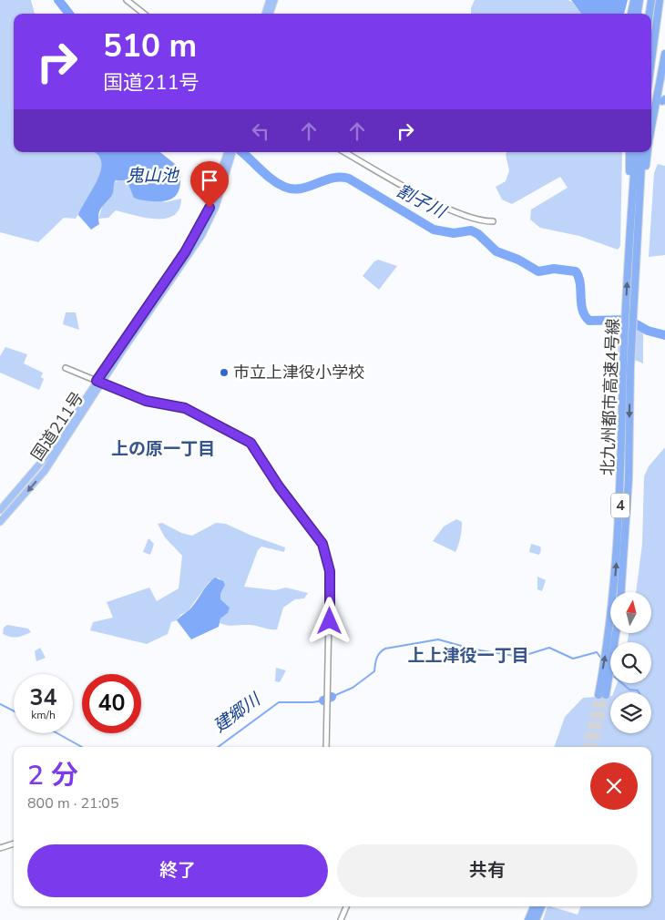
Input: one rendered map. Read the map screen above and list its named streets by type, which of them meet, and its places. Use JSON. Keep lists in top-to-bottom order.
{
  "streets": {
    "highway": ["北九州都市高速4号線", "国道211号", "4"]
  },
  "districts": ["上の原一丁目", "上上津役一丁目"],
  "water": ["鬼山池", "割子川", "建郷川"],
  "places": ["市立上津役小学校"],
  "north": "top",
  "page": {
    "turn": ["510 m", "国道211号"],
    "speed": "34 km/h",
    "limit": "40",
    "heading": ["2 分", "800 m · 21:05"],
    "buttons": ["終了", "共有"]
  }
}
